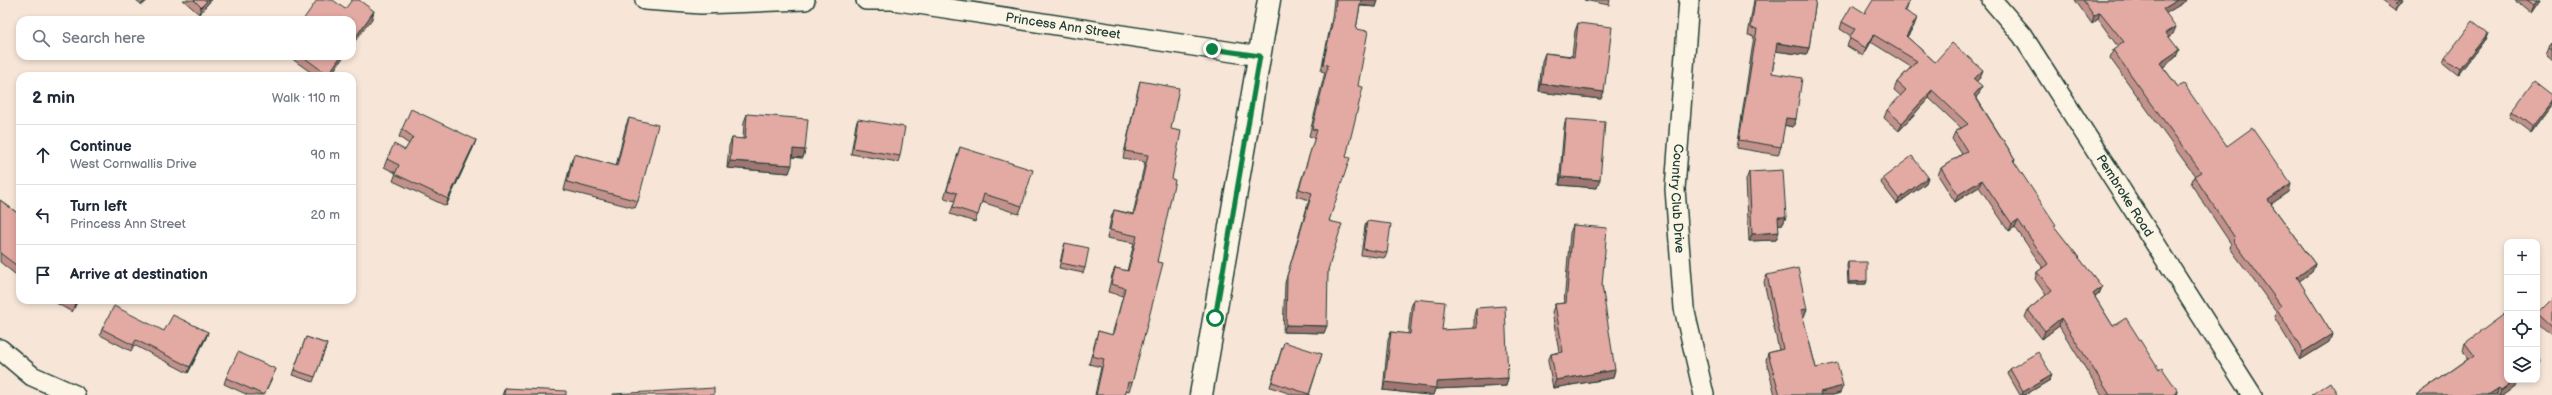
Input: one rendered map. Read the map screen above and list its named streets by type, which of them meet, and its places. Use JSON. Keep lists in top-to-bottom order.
{
  "streets": {
    "street": ["Princess Ann Street", "Pembroke Road", "Country Club Drive"]
  },
  "page": {
    "search": "Search here",
    "heading": ["2 min", "Walk · 110 m"],
    "list": [
      ["Continue", "West Cornwallis Drive", "90 m"],
      ["Turn left", "Princess Ann Street", "20 m"],
      "Arrive at destination"
    ],
    "map_buttons": ["+", "−"]
  }
}
